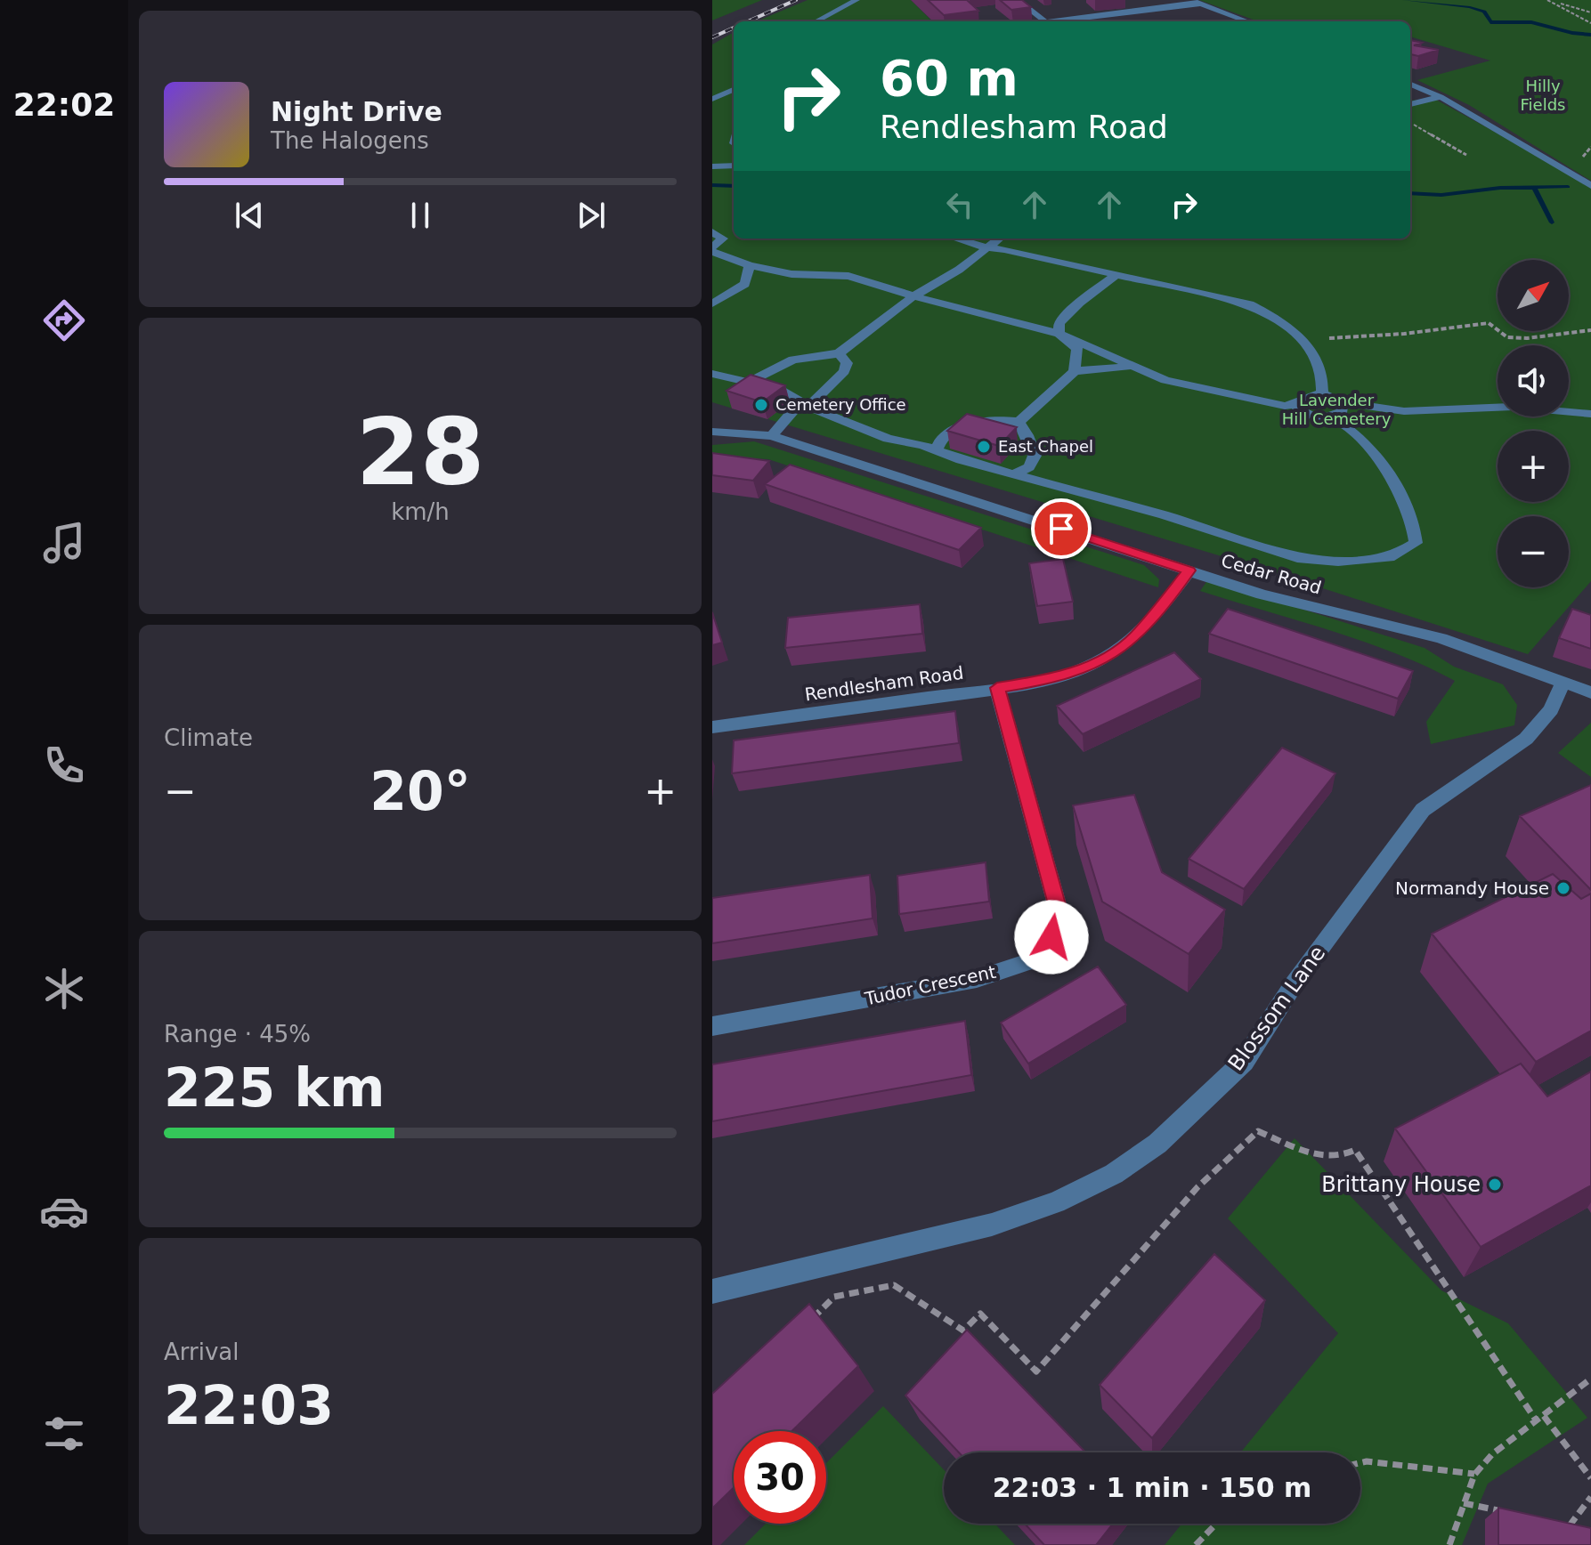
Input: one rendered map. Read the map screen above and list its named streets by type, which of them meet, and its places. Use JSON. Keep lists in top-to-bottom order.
{
  "streets": {
    "street": [
      "Cedar Road",
      "Rendlesham Road",
      "Tudor Crescent",
      "Blossom Lane"
    ]
  },
  "crossings": [
    ["Cedar Road", "Rendlesham Road"],
    ["Cedar Road", "Blossom Lane"],
    ["Rendlesham Road", "Tudor Crescent"]
  ],
  "parks": ["Hilly Fields", "Lavender Hill Cemetery"],
  "places": [
    "Cemetery Office",
    "East Chapel",
    "Normandy House",
    "Brittany House"
  ],
  "north": "top right",
  "page": {
    "tabs": "22:02",
    "turn": ["60 m", "Rendlesham Road"],
    "song": ["Night Drive", "The Halogens"],
    "map_buttons": ["+", "−"],
    "tile": [
      ["28", "km/h"],
      "Climate",
      ["Range · 45%", "225 km"],
      ["Arrival", "22:03"]
    ],
    "heat": ["−", "20°", "+"],
    "limit": "30",
    "trip": "22:03 · 1 min · 150 m"
  }
}
